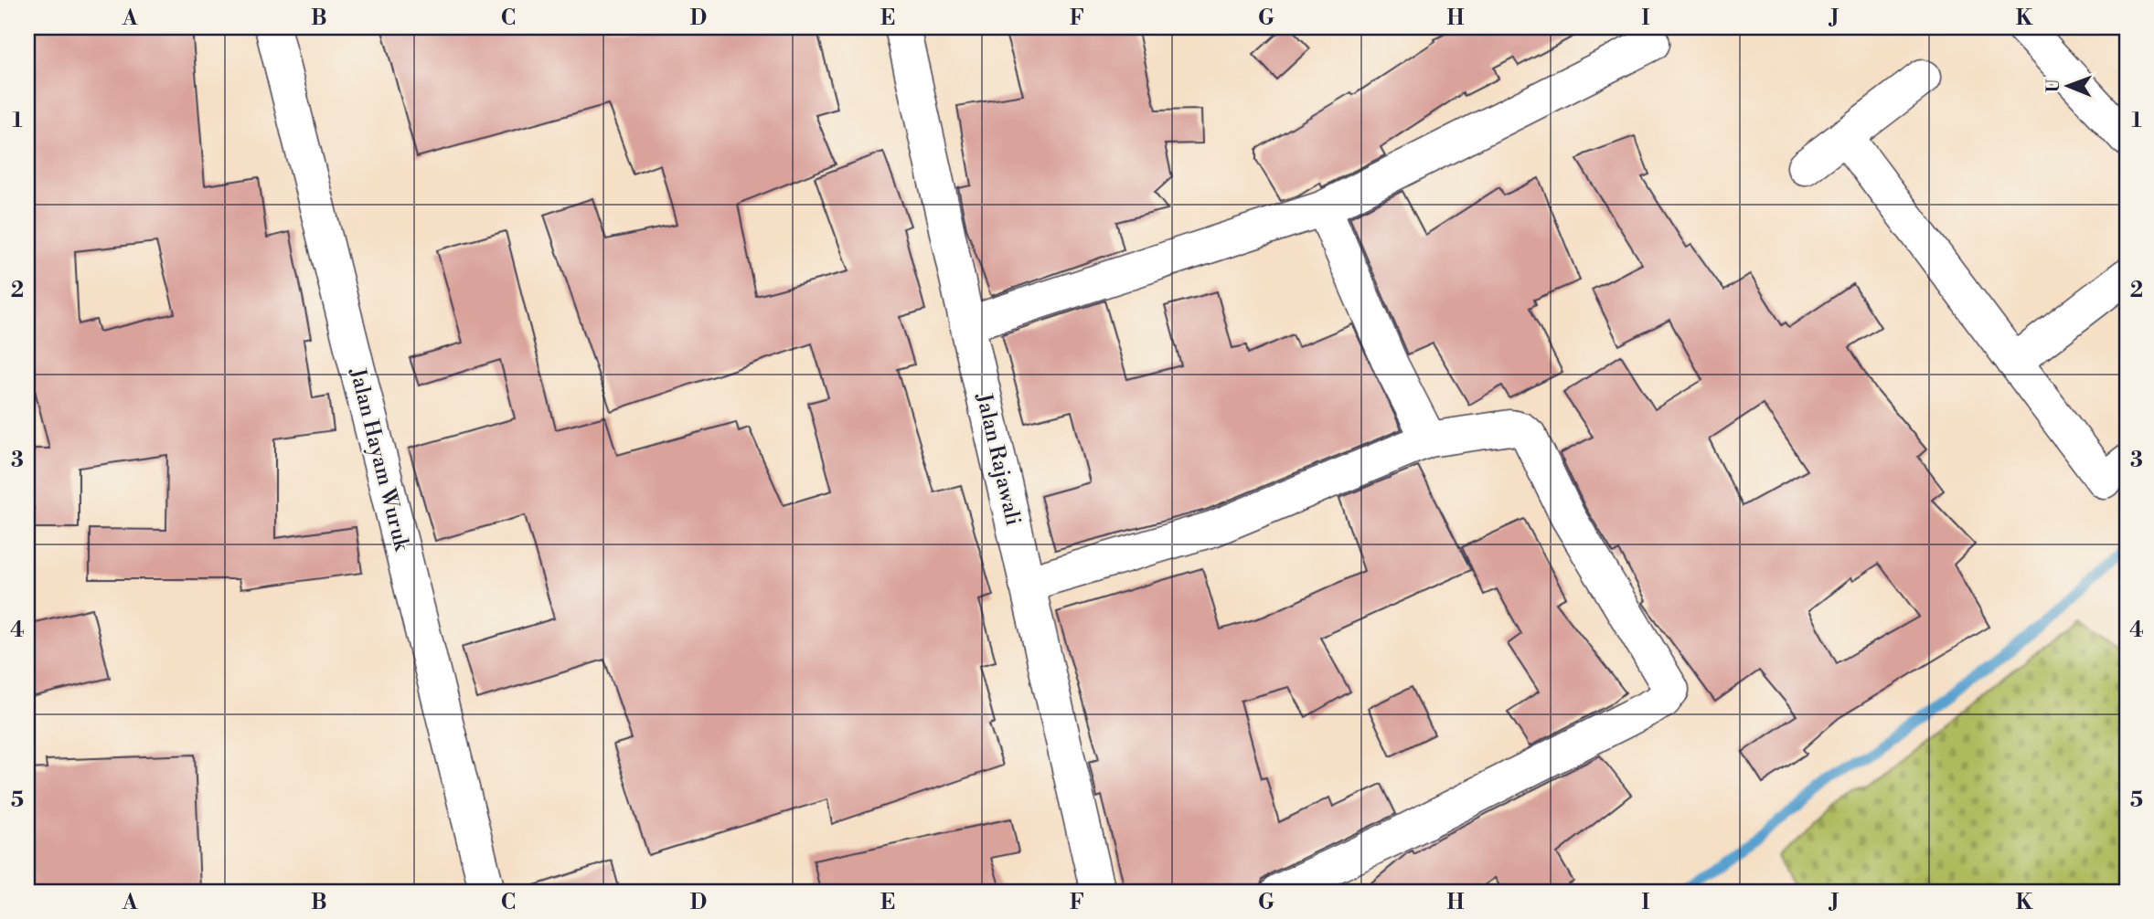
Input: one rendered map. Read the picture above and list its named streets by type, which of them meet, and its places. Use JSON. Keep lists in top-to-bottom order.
{
  "streets": {
    "street": ["Jalan Hayam Wuruk", "Jalan Rajawali"]
  },
  "north": "left",
  "grid": {
    "columns": [
      "A",
      "B",
      "C",
      "D",
      "E",
      "F",
      "G",
      "H",
      "I",
      "J",
      "K"
    ],
    "rows": [
      "1",
      "2",
      "3",
      "4",
      "5"
    ]
  }
}
